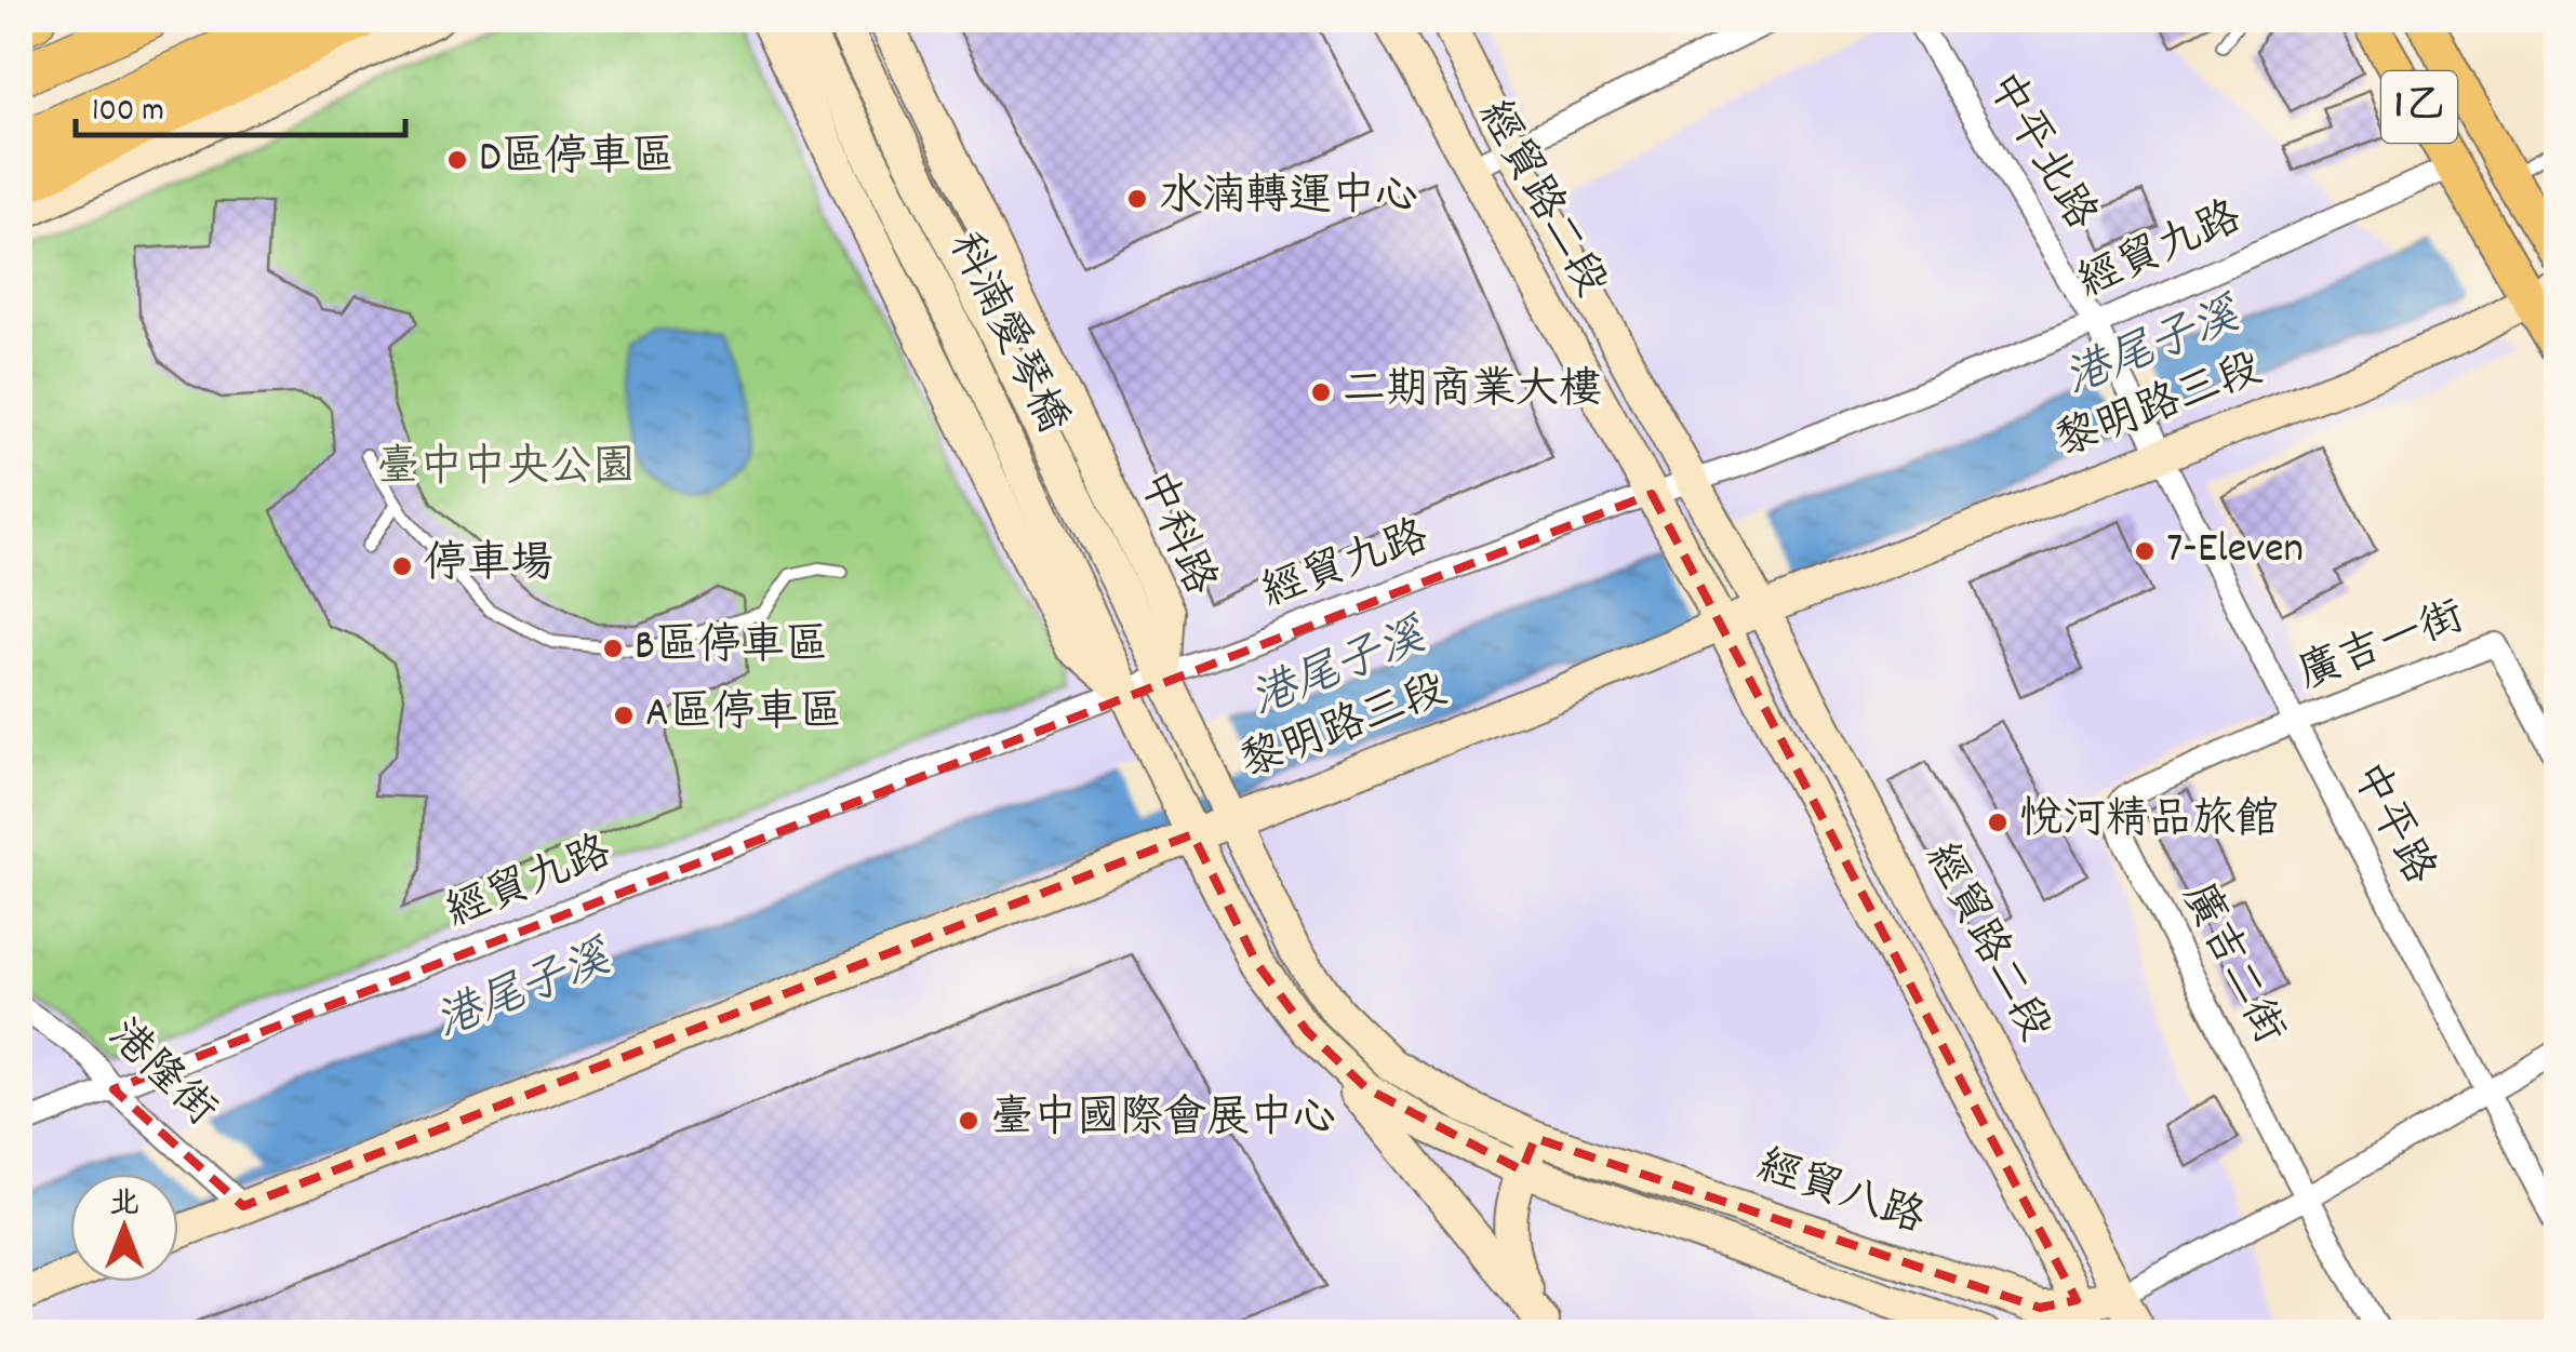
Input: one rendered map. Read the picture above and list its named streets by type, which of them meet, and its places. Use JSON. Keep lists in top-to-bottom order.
{
  "streets": {
    "main road": ["1乙"],
    "street": [
      "中平北路",
      "經貿路二段",
      "經貿九路",
      "科湳愛琴橋",
      "黎明路三段",
      "中科路",
      "廣吉一街",
      "中平路",
      "廣吉二街",
      "港隆街",
      "經貿八路"
    ]
  },
  "crossings": [
    ["1乙", "經貿九路"],
    ["1乙", "黎明路三段"],
    ["中平北路", "經貿九路"],
    ["中平北路", "中平路"],
    ["經貿路二段", "經貿九路"],
    ["經貿路二段", "黎明路三段"],
    ["經貿路二段", "經貿八路"],
    ["經貿九路", "科湳愛琴橋"],
    ["經貿九路", "中科路"],
    ["經貿九路", "港隆街"],
    ["科湳愛琴橋", "中科路"],
    ["黎明路三段", "中科路"],
    ["黎明路三段", "中平路"],
    ["黎明路三段", "港隆街"],
    ["中科路", "經貿八路"],
    ["廣吉一街", "中平路"],
    ["廣吉一街", "廣吉二街"],
    ["中平路", "廣吉二街"],
    ["中平路", "經貿八路"],
    ["廣吉二街", "經貿八路"]
  ],
  "water": ["港尾子溪"],
  "parks": ["臺中中央公園"],
  "places": [
    "D區停車區",
    "水湳轉運中心",
    "二期商業大樓",
    "7-Eleven",
    "停車場",
    "B區停車區",
    "A區停車區",
    "悅河精品旅館",
    "臺中國際會展中心"
  ],
  "scale_bar": "100 m",
  "north": "top"
}
